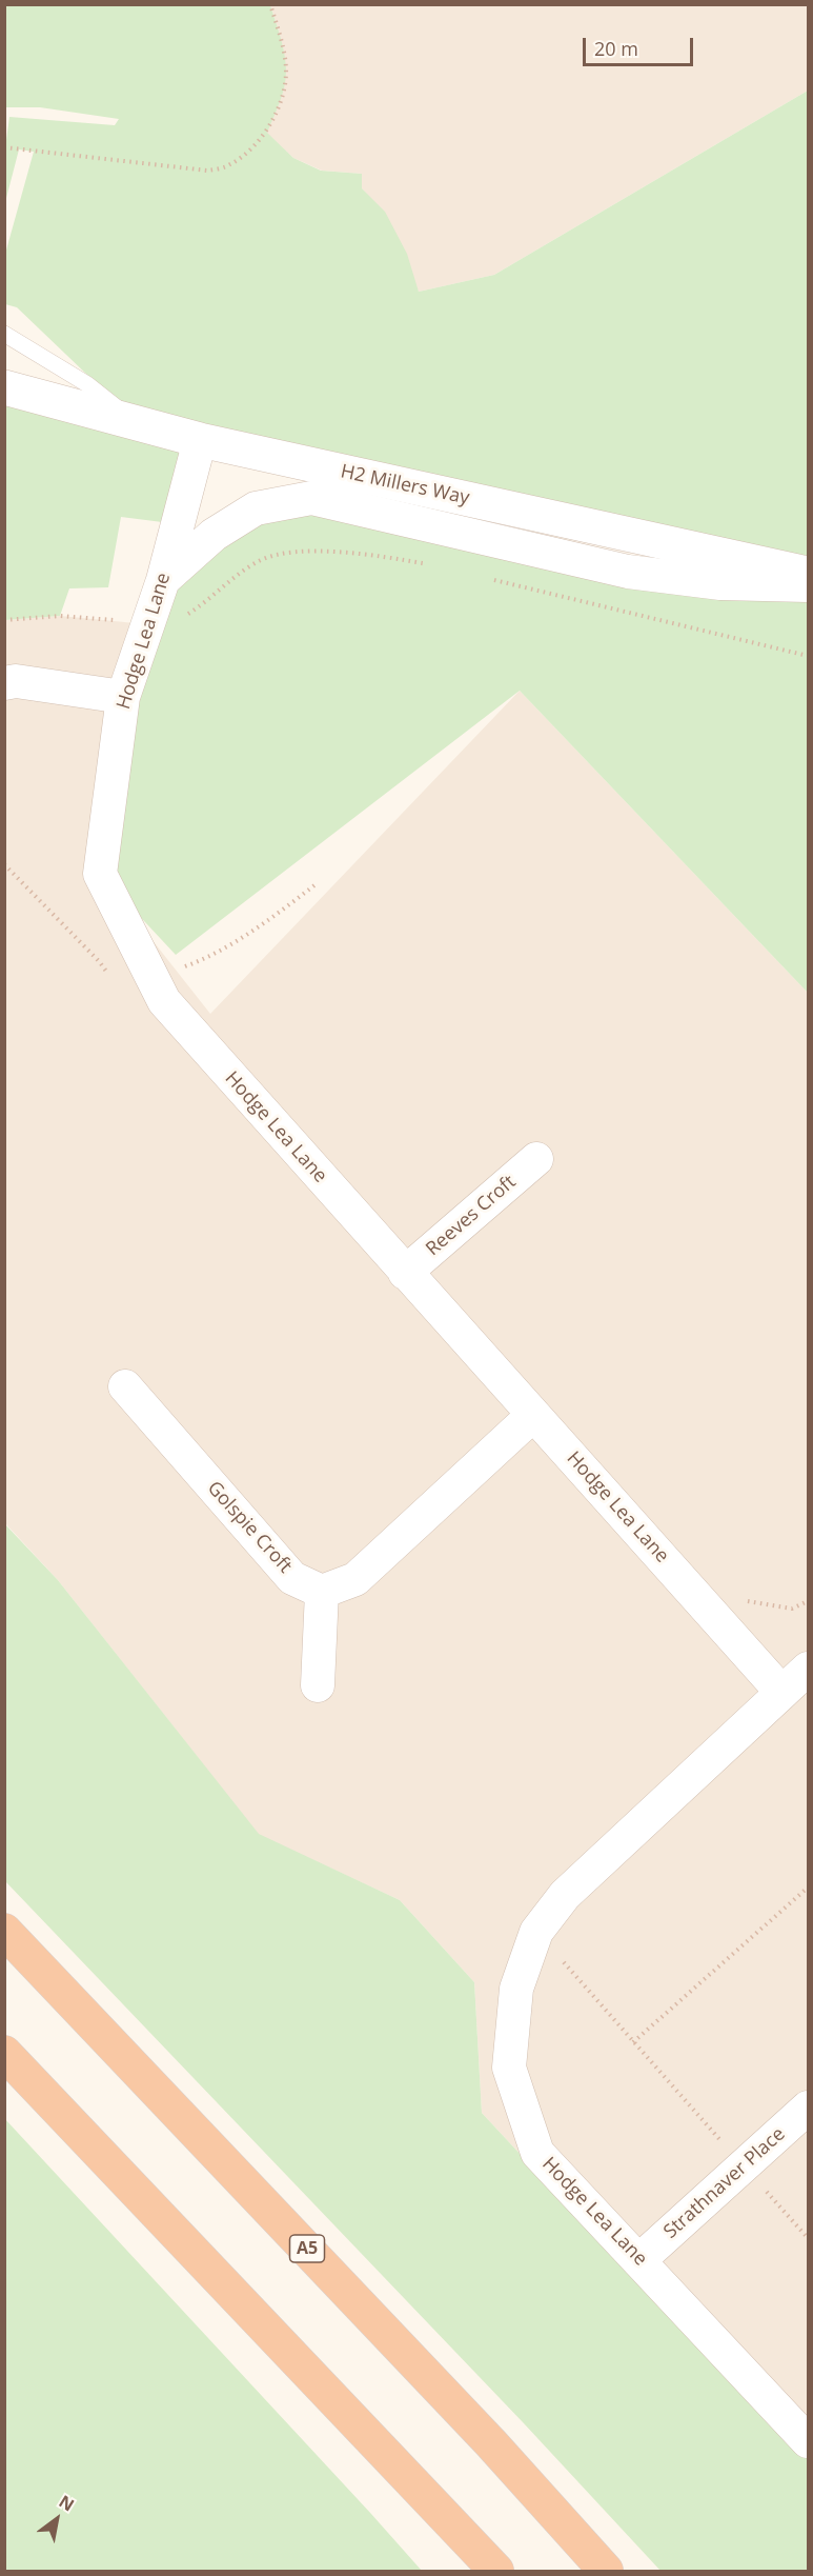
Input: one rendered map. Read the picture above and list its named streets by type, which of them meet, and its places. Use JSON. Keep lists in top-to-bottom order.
{
  "streets": {
    "highway": ["A5"],
    "street": [
      "H2 Millers Way",
      "Hodge Lea Lane",
      "Reeves Croft",
      "Golspie Croft",
      "Strathnaver Place"
    ]
  },
  "crossings": [
    ["H2 Millers Way", "Hodge Lea Lane"],
    ["Hodge Lea Lane", "Reeves Croft"],
    ["Hodge Lea Lane", "Strathnaver Place"]
  ],
  "scale_bar": "20 m",
  "north": "top right"
}
